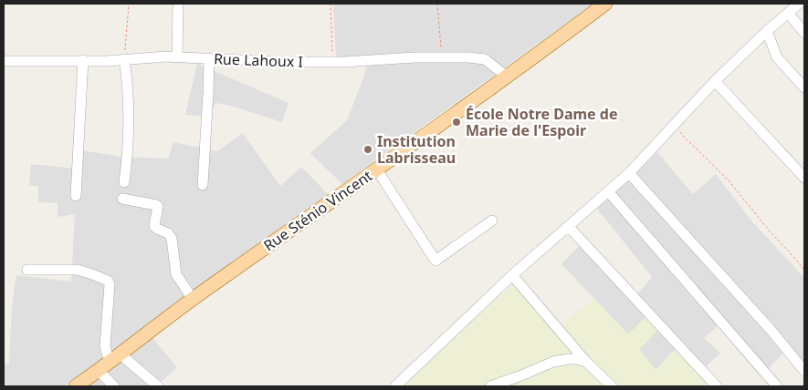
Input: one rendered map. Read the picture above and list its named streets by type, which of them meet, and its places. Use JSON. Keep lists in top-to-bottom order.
{
  "streets": {
    "main road": ["Rue Sténio Vincent"],
    "street": ["Rue Lahoux I"]
  },
  "crossings": [
    ["Rue Lahoux I", "Rue Sténio Vincent"]
  ],
  "places": ["École Notre Dame de Marie de l'Espoir", "Institution Labrisseau"]
}
